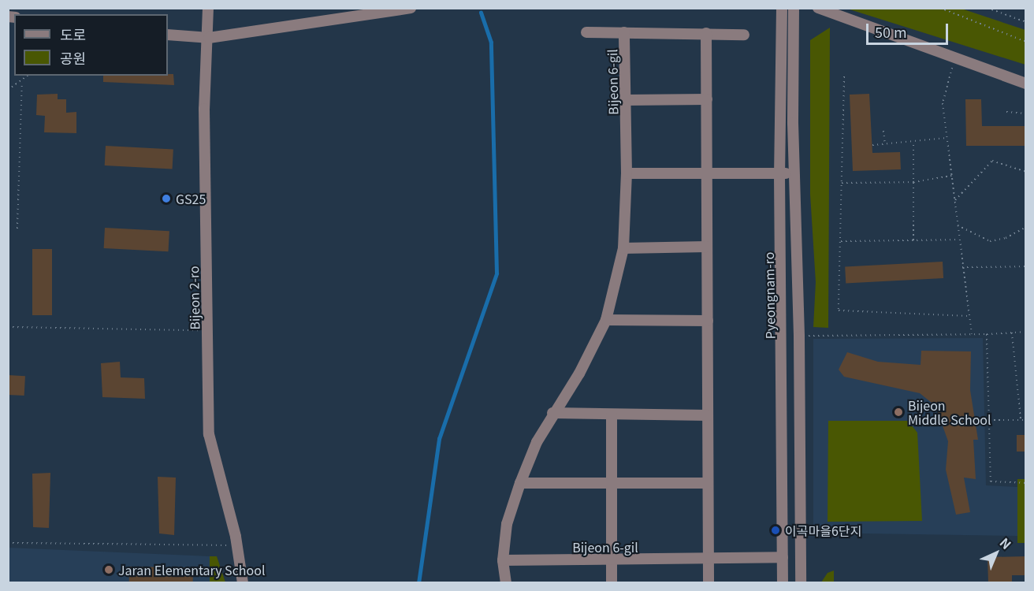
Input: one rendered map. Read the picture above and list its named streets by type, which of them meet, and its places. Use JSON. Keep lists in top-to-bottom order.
{
  "streets": {
    "street": ["Bijeon 6-gil", "Pyeongnam-ro", "Bijeon 2-ro"]
  },
  "crossings": [
    ["Bijeon 6-gil", "Pyeongnam-ro"]
  ],
  "places": [
    "GS25",
    "Bijeon Middle School",
    "이곡마을6단지",
    "Jaran Elementary School"
  ],
  "legend": ["도로", "공원"],
  "scale_bar": "50 m",
  "north": "top right"
}
